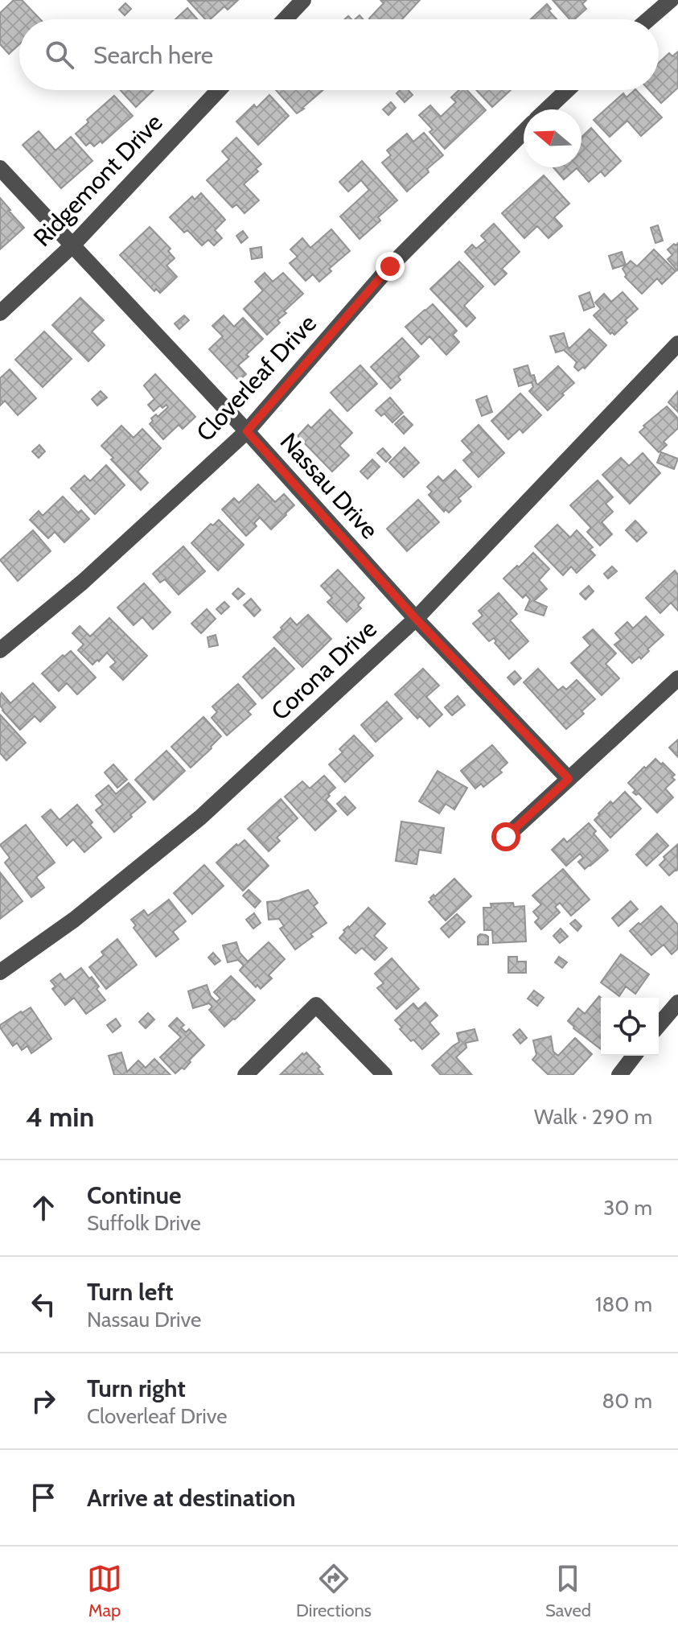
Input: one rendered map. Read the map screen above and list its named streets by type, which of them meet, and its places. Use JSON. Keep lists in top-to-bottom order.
{
  "streets": {
    "street": [
      "Ridgemont Drive",
      "Cloverleaf Drive",
      "Nassau Drive",
      "Corona Drive"
    ]
  },
  "crossings": [
    ["Ridgemont Drive", "Nassau Drive"],
    ["Cloverleaf Drive", "Nassau Drive"],
    ["Nassau Drive", "Corona Drive"]
  ],
  "north": "left",
  "page": {
    "search": "Search here",
    "heading": ["4 min", "Walk · 290 m"],
    "list": [
      ["Continue", "Suffolk Drive", "30 m"],
      ["Turn left", "Nassau Drive", "180 m"],
      ["Turn right", "Cloverleaf Drive", "80 m"],
      "Arrive at destination"
    ],
    "nav": ["Map", "Directions", "Saved"]
  }
}
